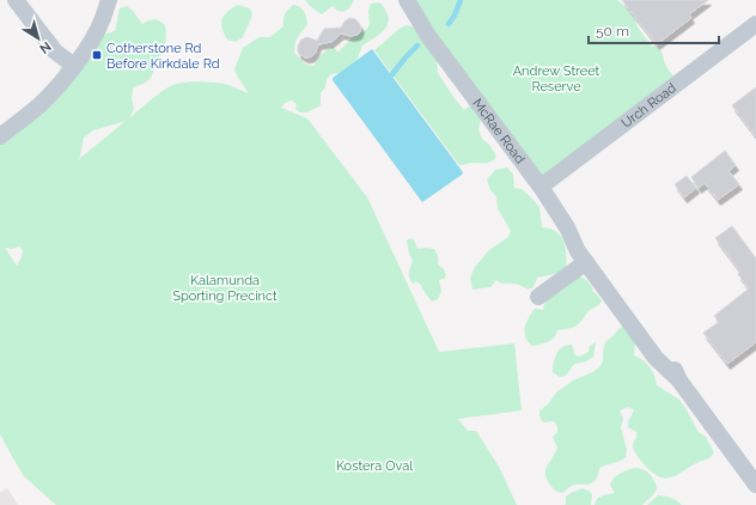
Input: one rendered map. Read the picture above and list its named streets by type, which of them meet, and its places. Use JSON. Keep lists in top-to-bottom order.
{
  "streets": {
    "street": ["Urch Road", "McRae Road"]
  },
  "crossings": [
    ["Urch Road", "McRae Road"]
  ],
  "parks": ["Andrew Street Reserve", "Kalamunda Sporting Precinct", "Kostera Oval"],
  "places": {
    "transit": ["Cotherstone Rd Before Kirkdale Rd"]
  },
  "scale_bar": "50 m",
  "north": "bottom right"
}
